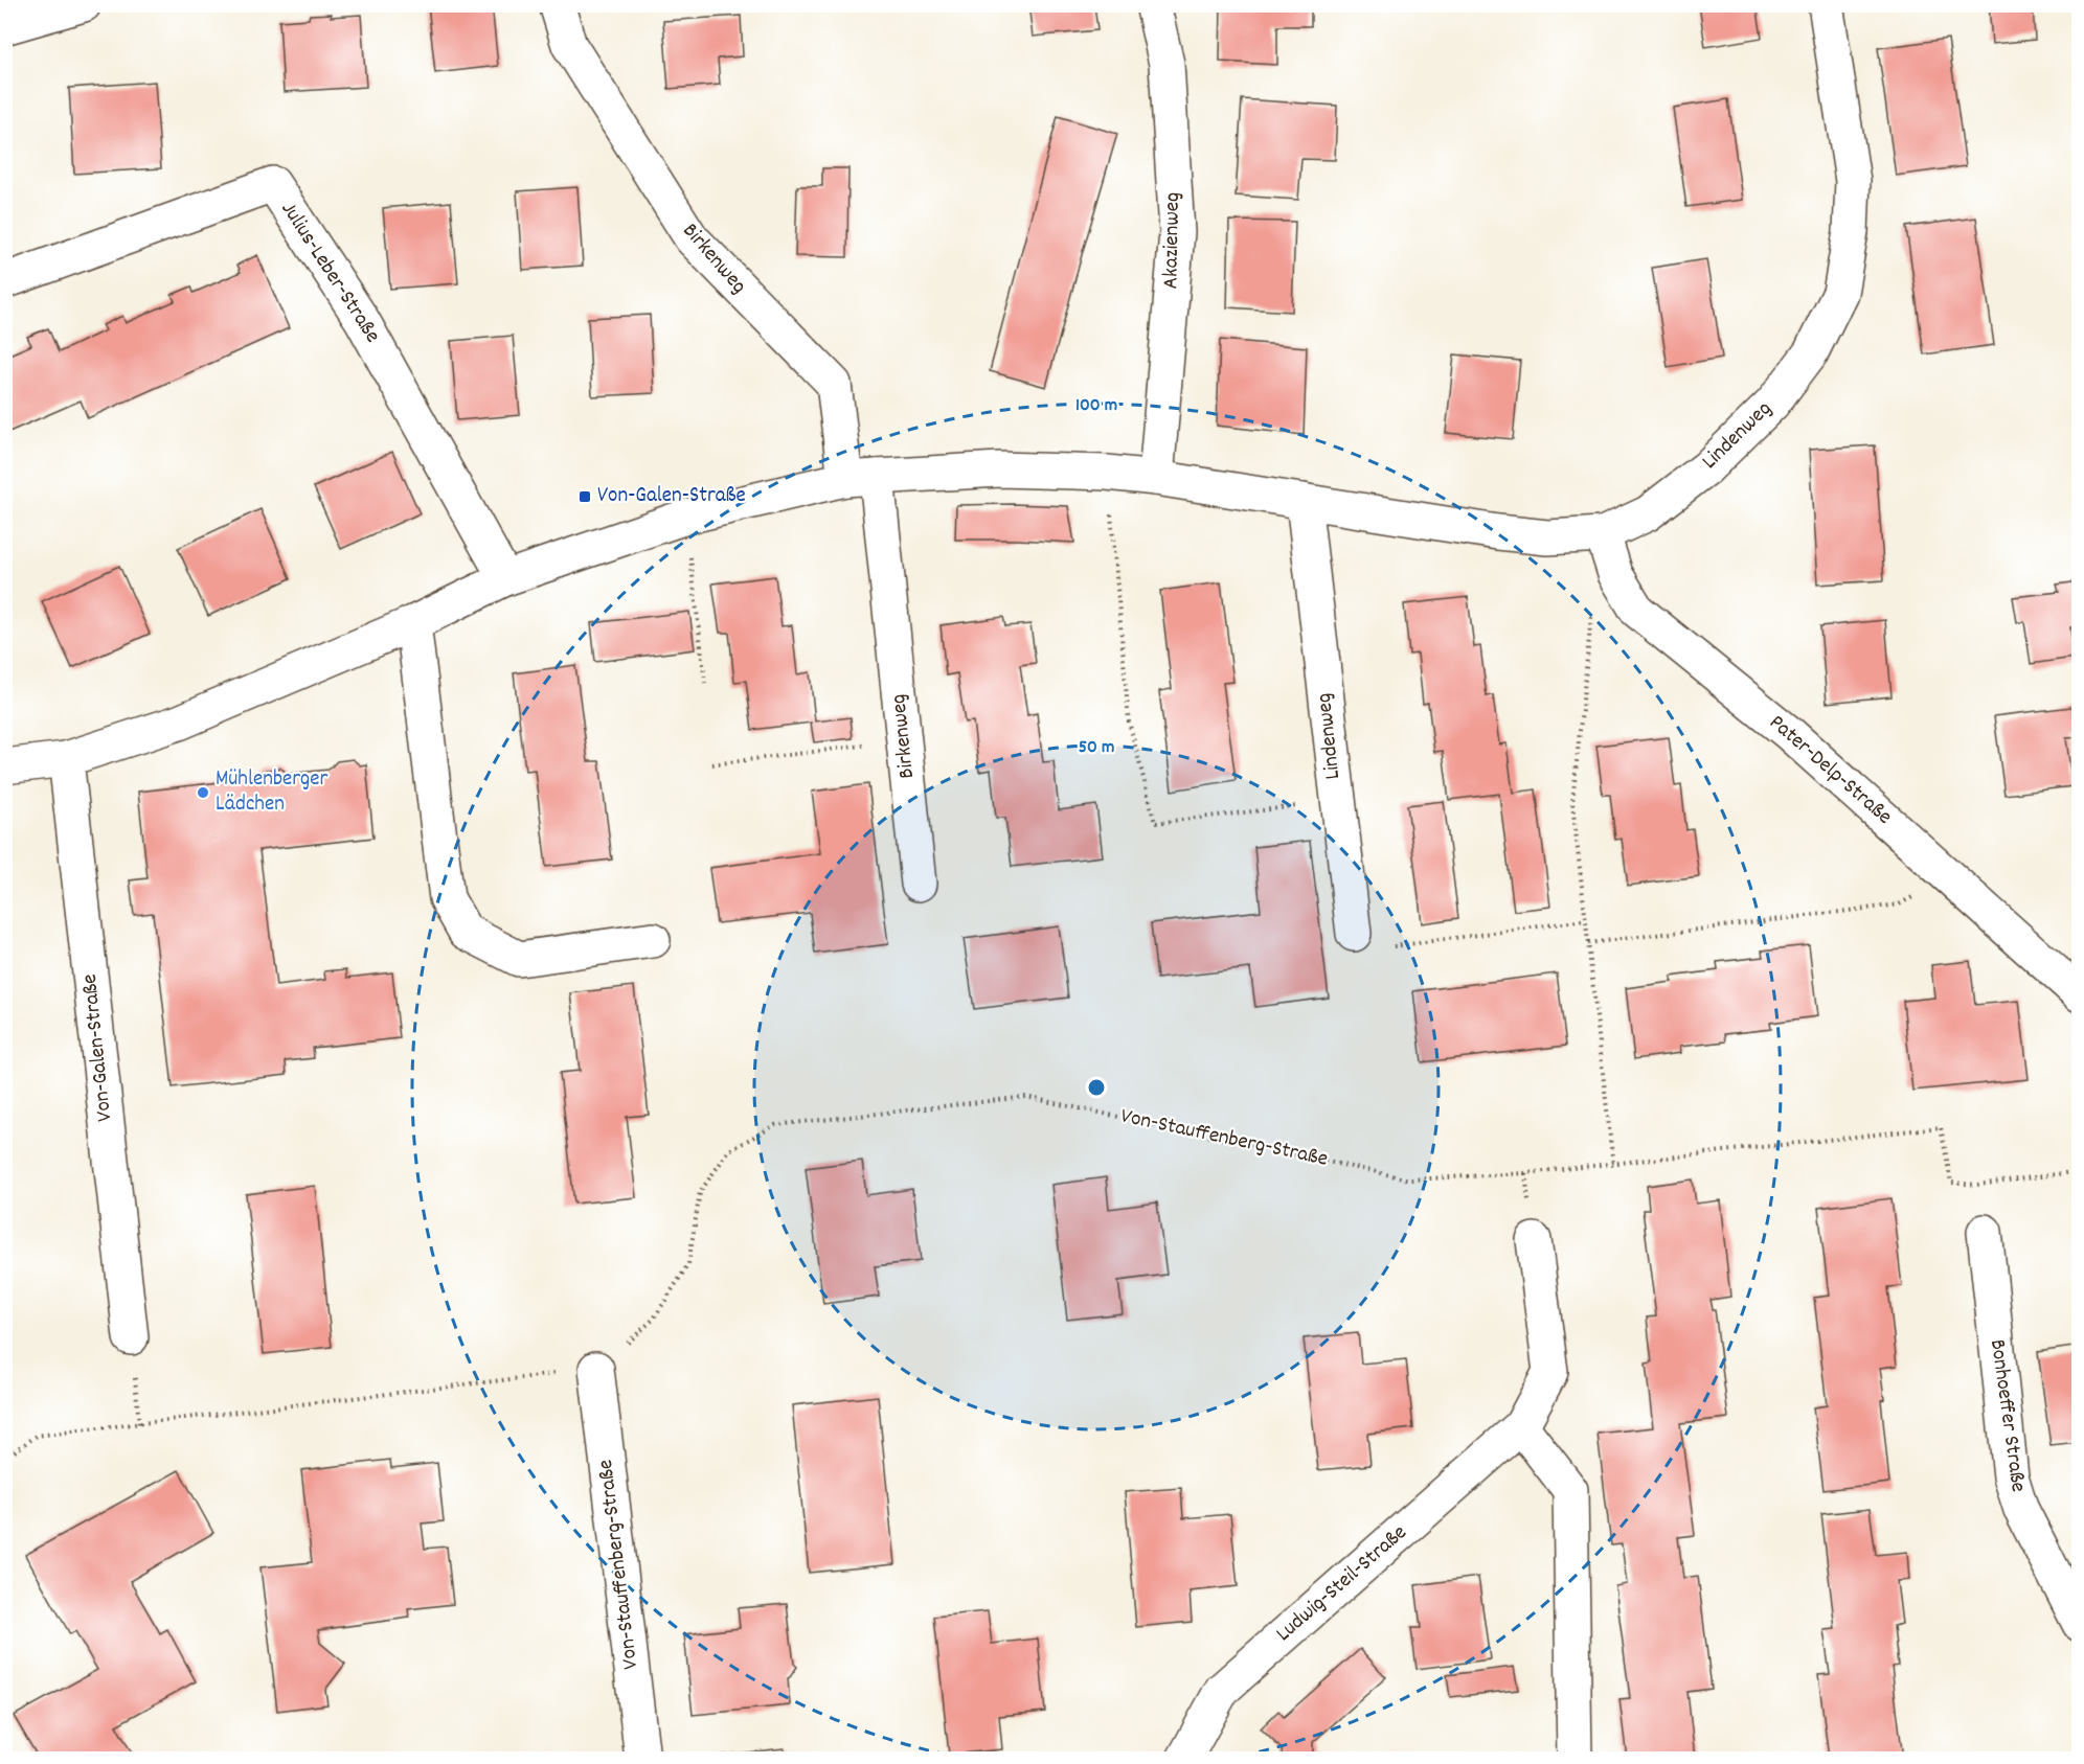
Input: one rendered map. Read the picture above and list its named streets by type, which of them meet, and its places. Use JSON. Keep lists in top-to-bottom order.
{
  "streets": {
    "street": [
      "Akazienweg",
      "Birkenweg",
      "Julius-Leber-Straße",
      "Lindenweg",
      "Pater-Delp-Straße",
      "Von-Galen-Straße",
      "Von-Stauffenberg-Straße",
      "Bonhoeffer Straße",
      "Ludwig-Steil-Straße"
    ]
  },
  "crossings": [
    ["Akazienweg", "Lindenweg"],
    ["Lindenweg", "Pater-Delp-Straße"]
  ],
  "places": {
    "transit": ["Von-Galen-Straße"],
    "other": ["Mühlenberger Lädchen"]
  },
  "rings": ["100 m", "50 m"]
}
